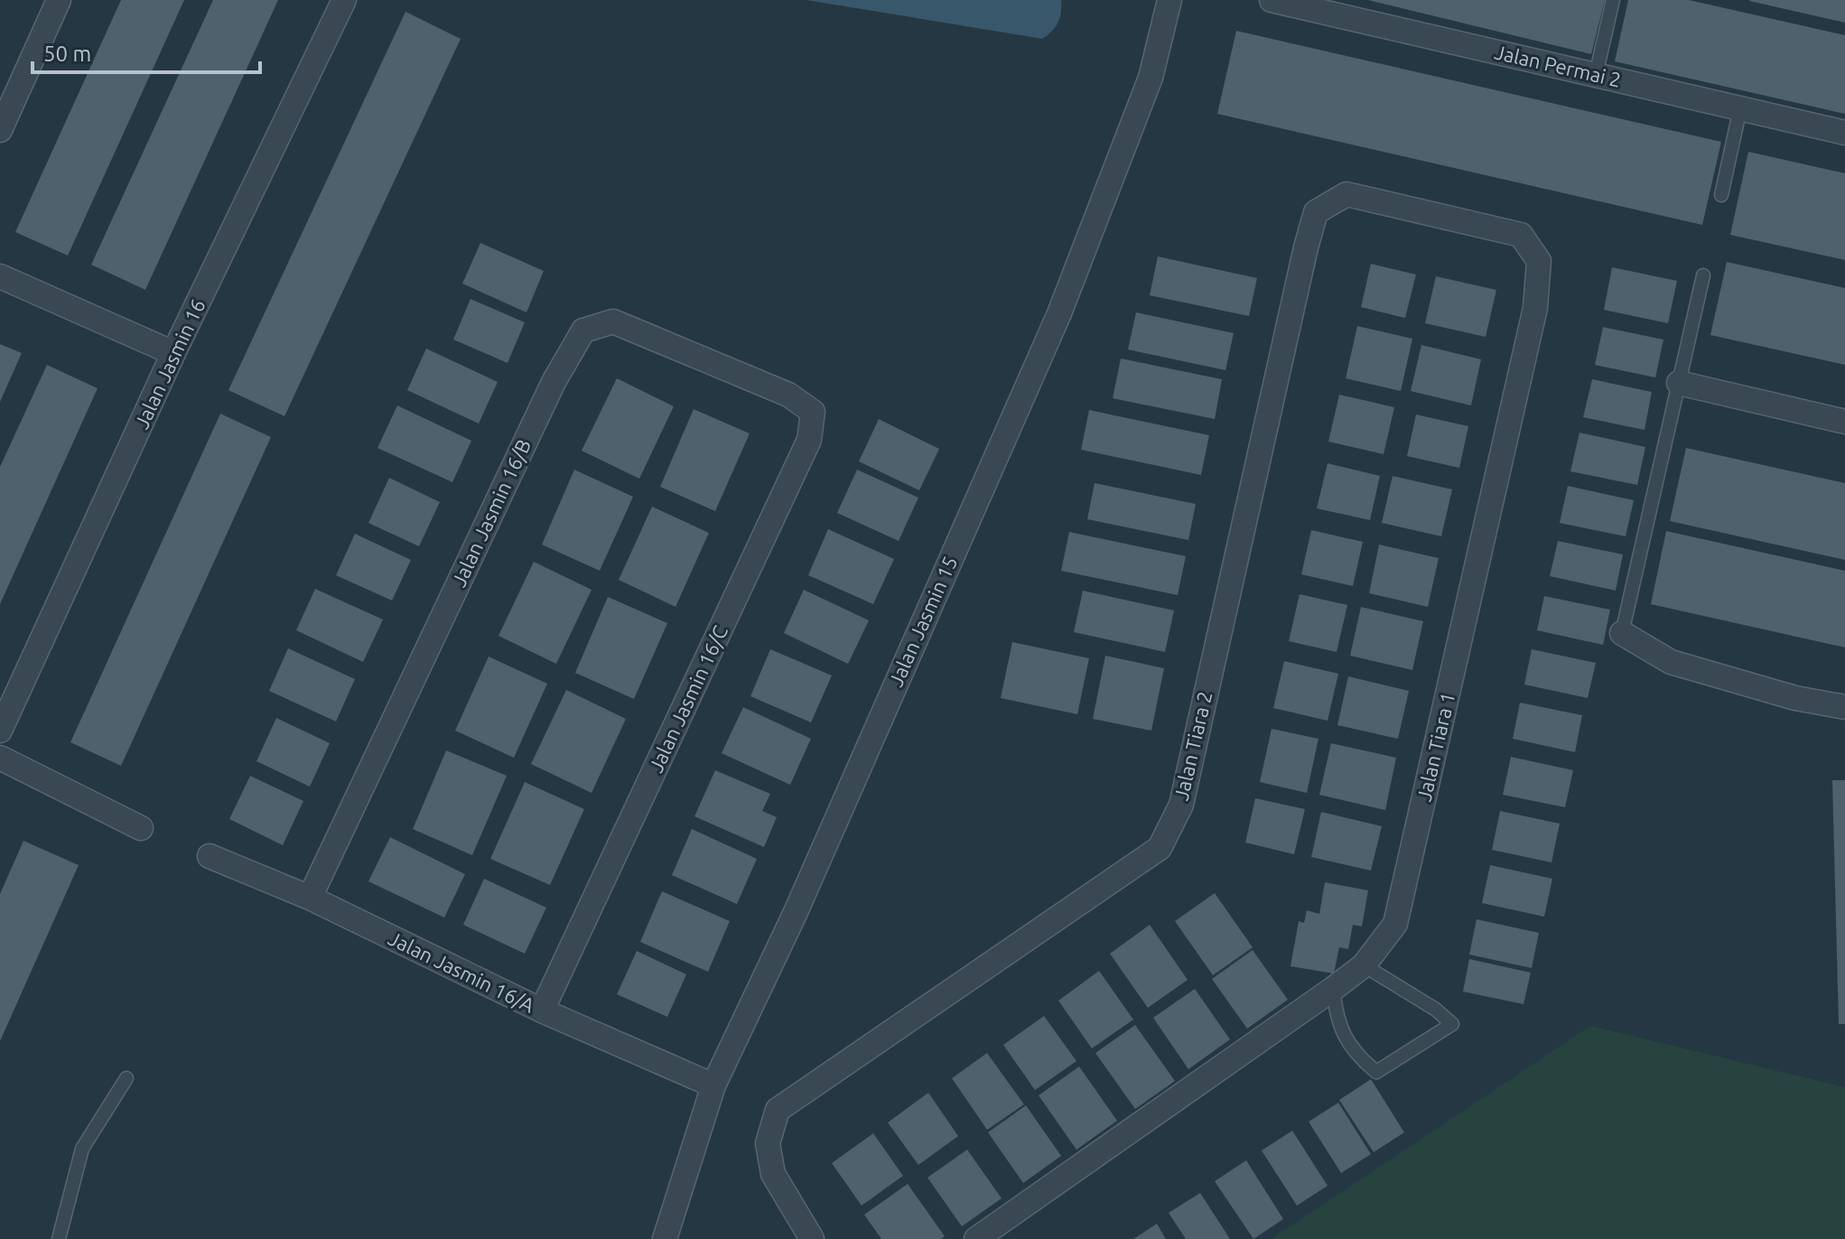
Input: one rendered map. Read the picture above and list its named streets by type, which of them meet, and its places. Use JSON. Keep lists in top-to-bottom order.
{
  "streets": {
    "street": [
      "Jalan Permai 2",
      "Jalan Jasmin 16",
      "Jalan Jasmin 16/B",
      "Jalan Jasmin 15",
      "Jalan Jasmin 16/C",
      "Jalan Tiara 2",
      "Jalan Tiara 1",
      "Jalan Jasmin 16/A"
    ]
  },
  "crossings": [
    ["Jalan Jasmin 16/B", "Jalan Jasmin 16/C"],
    ["Jalan Jasmin 16/B", "Jalan Jasmin 16/A"],
    ["Jalan Jasmin 15", "Jalan Jasmin 16/A"],
    ["Jalan Jasmin 16/C", "Jalan Jasmin 16/A"],
    ["Jalan Tiara 2", "Jalan Tiara 1"]
  ],
  "scale_bar": "50 m"
}
